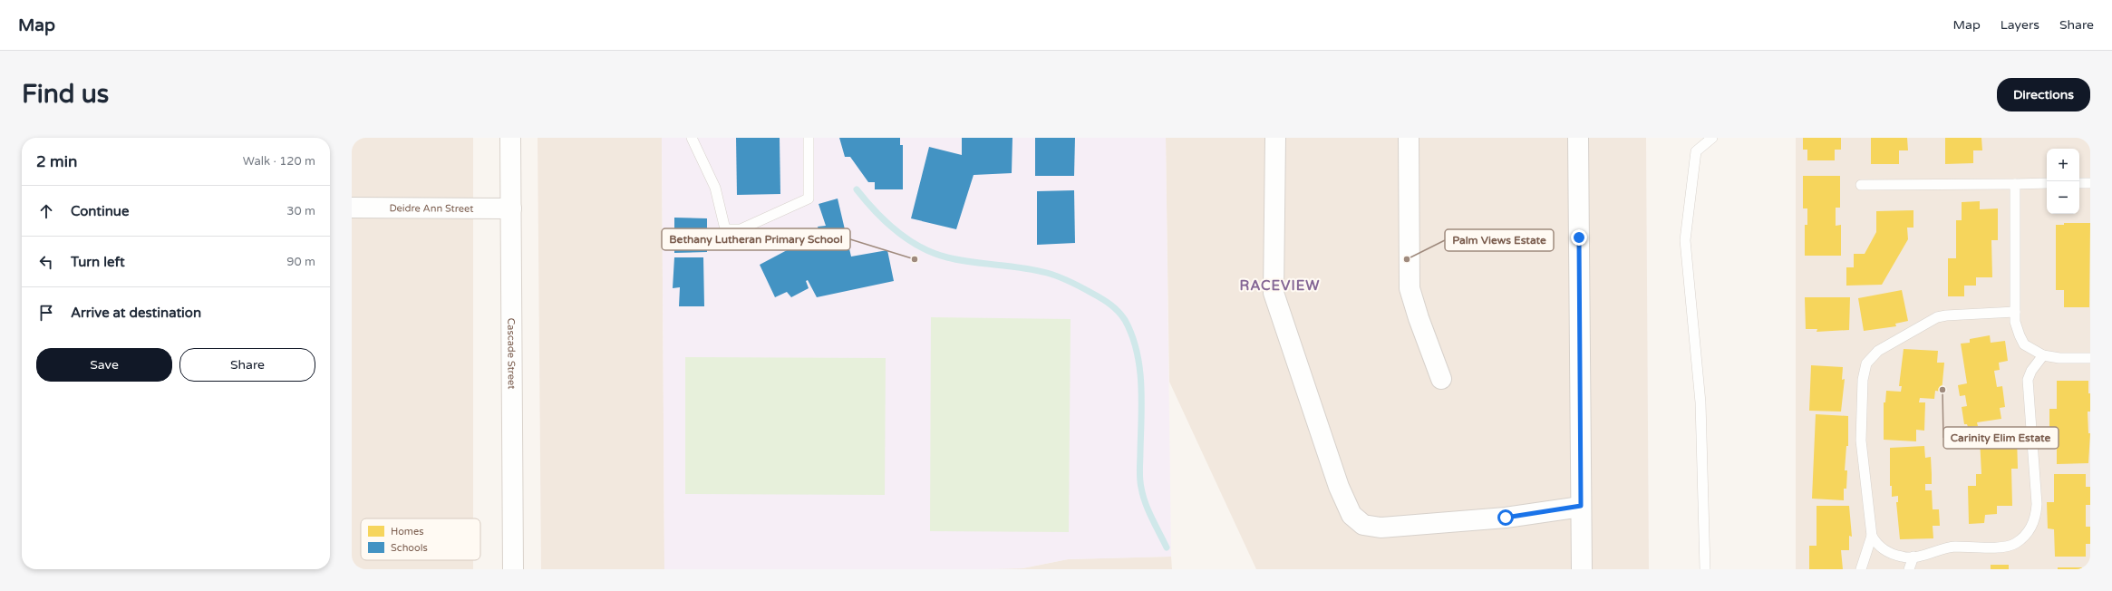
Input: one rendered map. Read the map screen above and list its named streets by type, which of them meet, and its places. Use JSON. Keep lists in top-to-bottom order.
{
  "streets": {
    "street": ["Deidre Ann Street", "Cascade Street"]
  },
  "crossings": [
    ["Deidre Ann Street", "Cascade Street"]
  ],
  "districts": ["RACEVIEW"],
  "places": ["Bethany Lutheran Primary School", "Palm Views Estate", "Carinity Elim Estate"],
  "legend": ["Homes", "Schools"],
  "page": {
    "header": "Map",
    "nav": ["Map", "Layers", "Share"],
    "buttons": [
      "Directions",
      ["Save", "Share"]
    ],
    "title": "Find us",
    "heading": ["2 min", "Walk · 120 m"],
    "map_buttons": ["+", "−"],
    "list": [
      ["Continue", "30 m"],
      ["Turn left", "90 m"],
      "Arrive at destination"
    ]
  }
}
